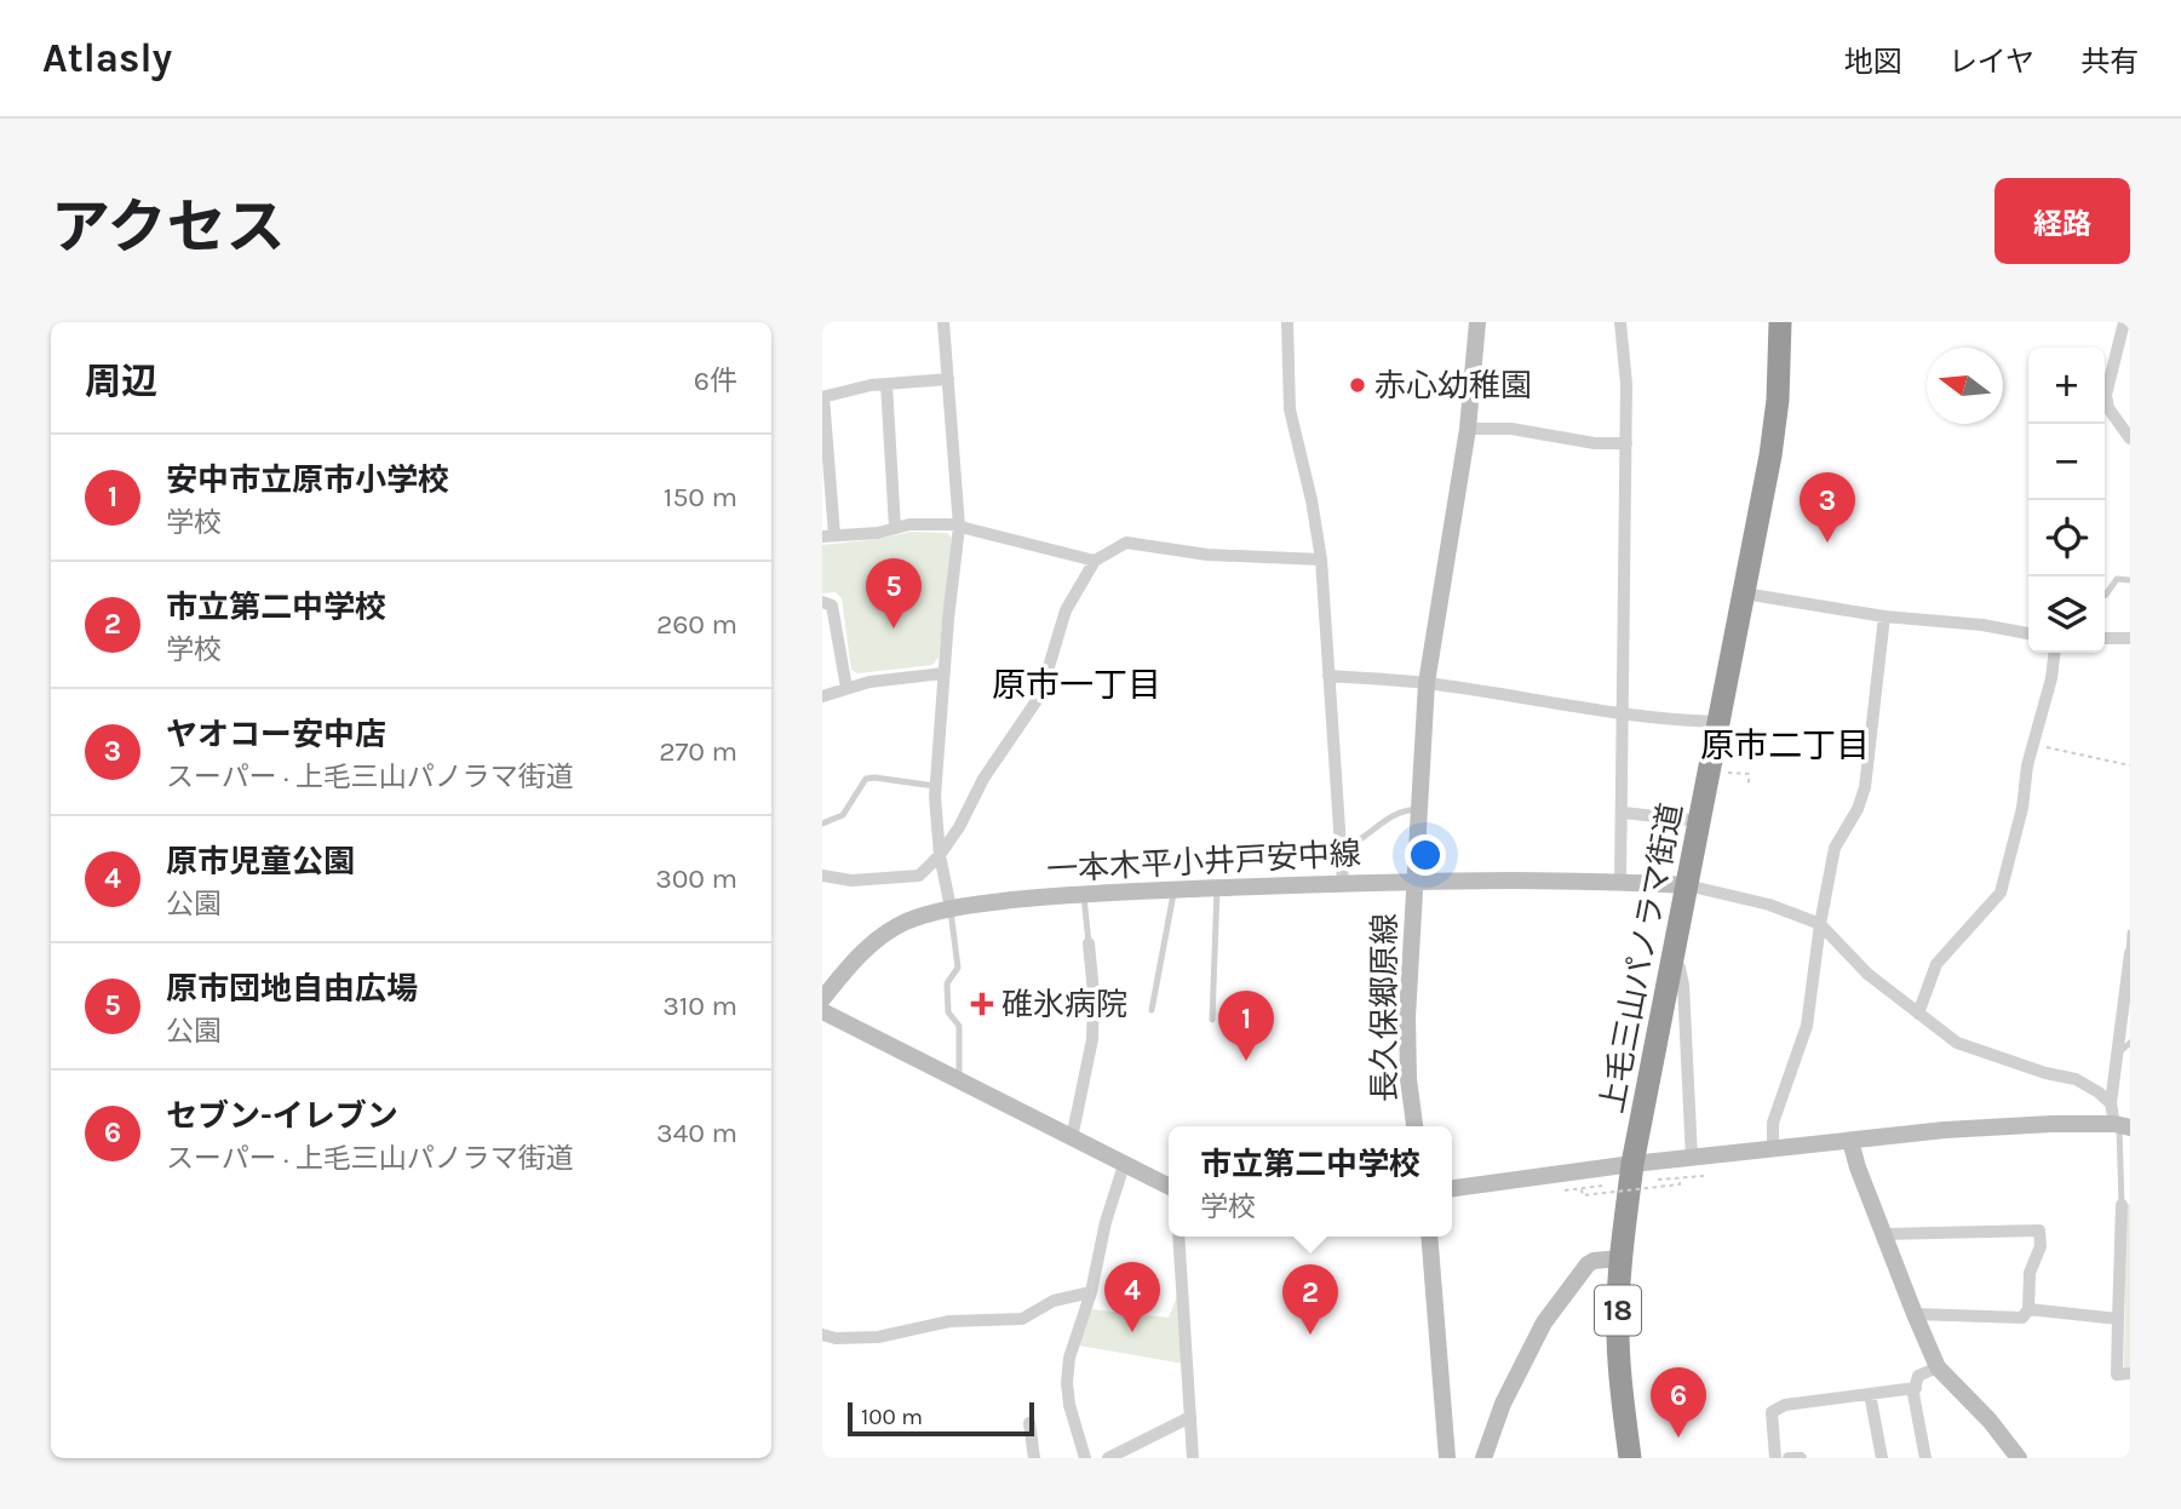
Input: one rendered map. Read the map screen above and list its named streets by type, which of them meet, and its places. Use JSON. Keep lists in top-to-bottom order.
{
  "streets": {
    "highway": ["上毛三山パノラマ街道", "18"],
    "street": ["一本木平小井戸安中線", "長久保郷原線"]
  },
  "crossings": [
    ["一本木平小井戸安中線", "上毛三山パノラマ街道"],
    ["一本木平小井戸安中線", "長久保郷原線"]
  ],
  "districts": ["原市一丁目", "原市二丁目"],
  "places": {
    "other": ["赤心幼稚園"],
    "health": ["碓氷病院"]
  },
  "scale_bar": "100 m",
  "north": "left",
  "page": {
    "header": "Atlasly",
    "nav": ["地図", "レイヤ", "共有"],
    "title": "アクセス",
    "buttons": "経路",
    "heading": ["周辺", "6件"],
    "map_buttons": ["+", "−"],
    "list": [
      {
        "mark": "1",
        "name": "安中市立原市小学校",
        "note": "学校",
        "value": "150 m"
      },
      {
        "mark": "2",
        "name": "市立第二中学校",
        "note": "学校",
        "value": "260 m"
      },
      {
        "mark": "3",
        "name": "ヤオコー安中店",
        "note": "スーパー · 上毛三山パノラマ街道",
        "value": "270 m"
      },
      {
        "mark": "4",
        "name": "原市児童公園",
        "note": "公園",
        "value": "300 m"
      },
      {
        "mark": "5",
        "name": "原市団地自由広場",
        "note": "公園",
        "value": "310 m"
      },
      {
        "mark": "6",
        "name": "セブン-イレブン",
        "note": "スーパー · 上毛三山パノラマ街道",
        "value": "340 m"
      }
    ],
    "pins": [
      "3",
      "5",
      "1",
      "4",
      "2",
      "6"
    ],
    "popup": ["市立第二中学校", "学校"],
    "scale": "100 m"
  }
}
